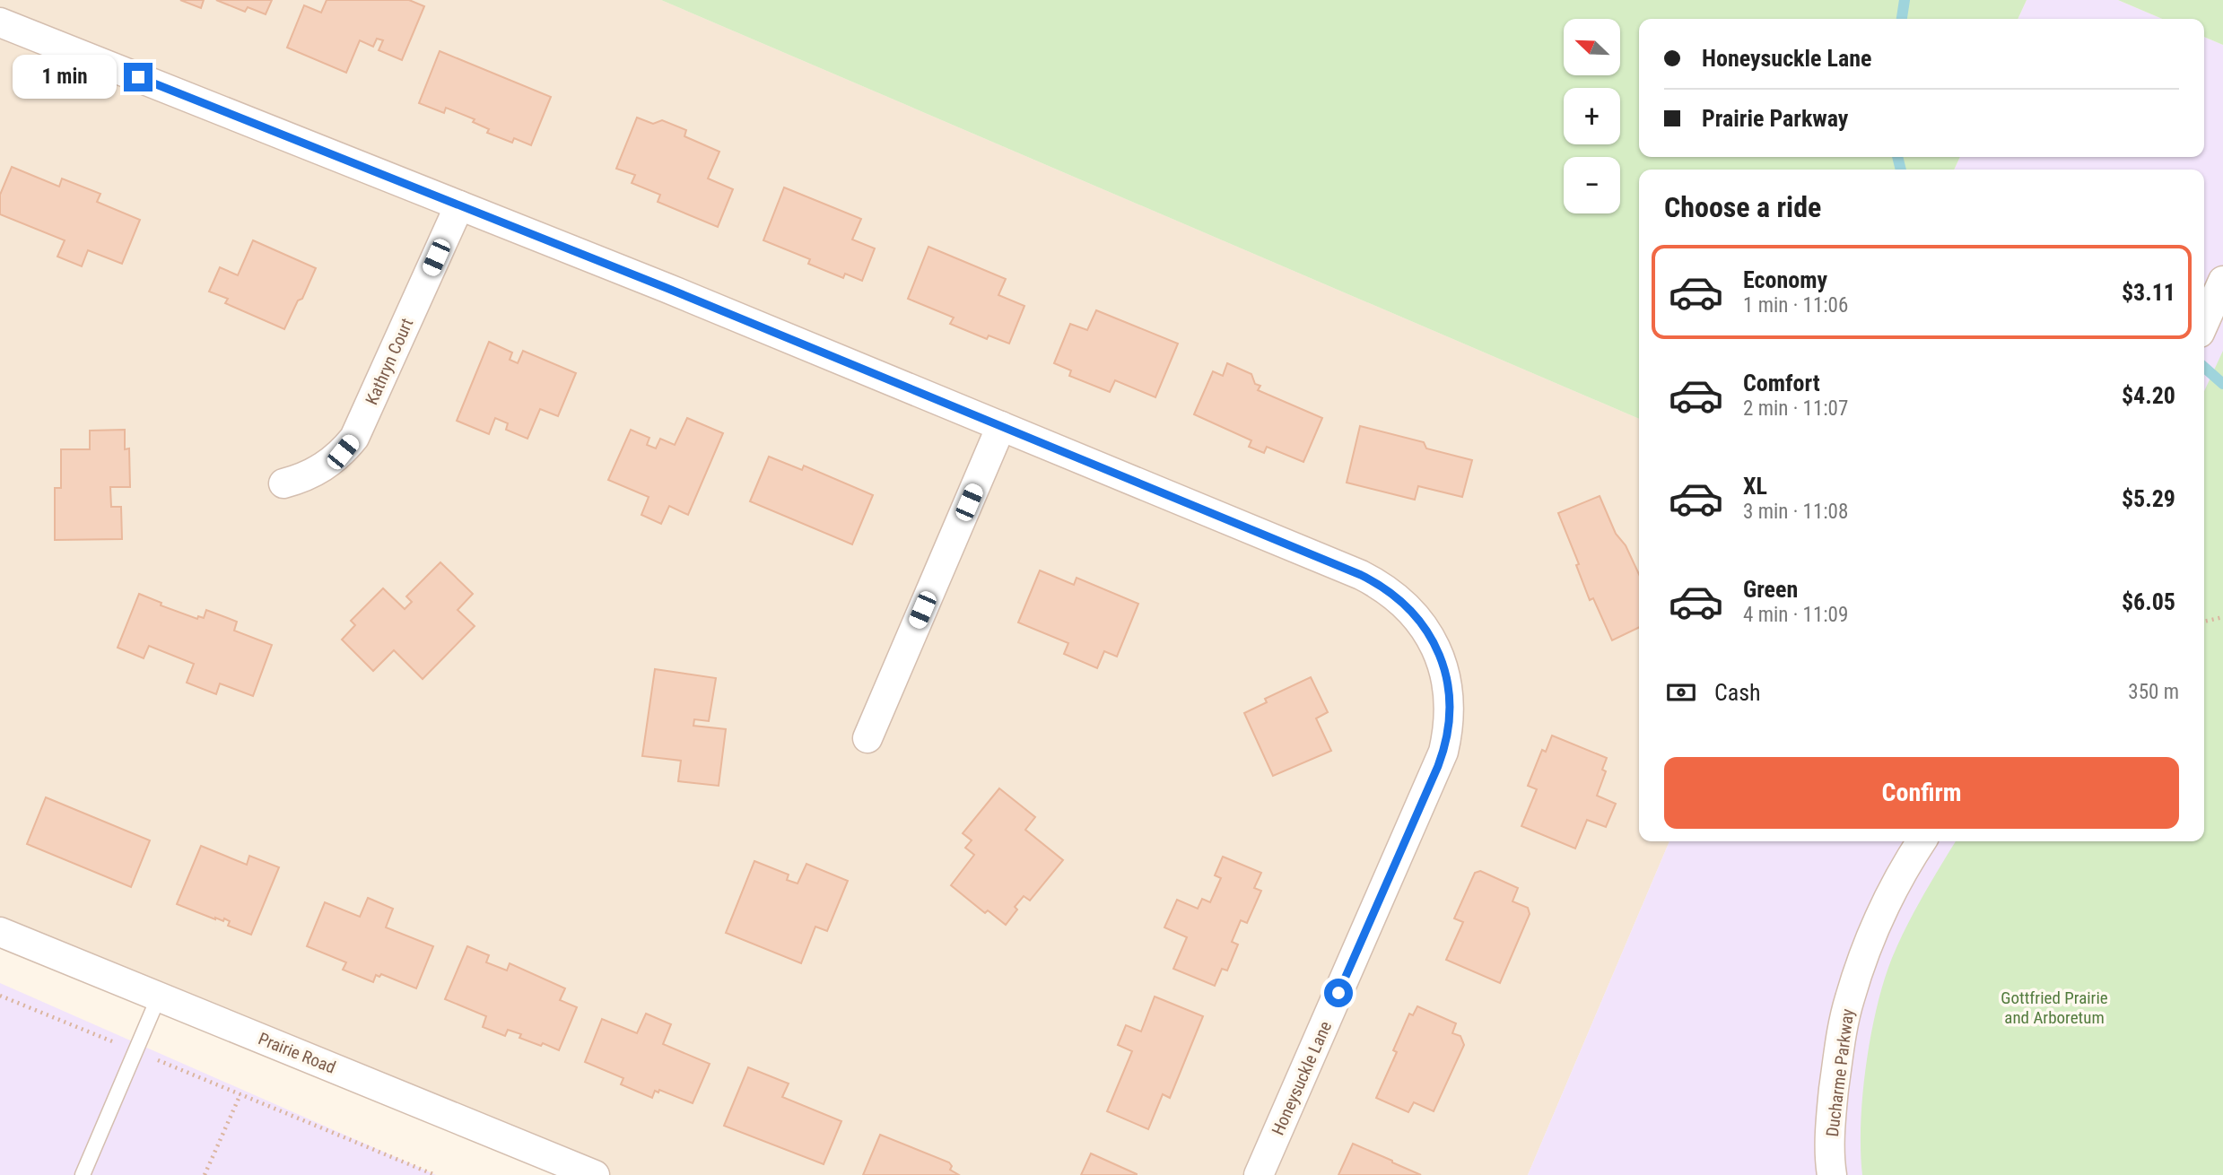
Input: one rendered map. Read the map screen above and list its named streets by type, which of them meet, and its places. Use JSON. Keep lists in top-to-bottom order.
{
  "streets": {
    "street": [
      "Kathryn Court",
      "Prairie Road",
      "Ducharme Parkway",
      "Honeysuckle Lane"
    ]
  },
  "crossings": [
    ["Kathryn Court", "Honeysuckle Lane"]
  ],
  "parks": ["Gottfried Prairie and Arboretum"],
  "north": "top left",
  "page": {
    "map_buttons": ["+", "−"],
    "banner": ["Honeysuckle Lane", "Prairie Parkway"],
    "bubble": "1 min",
    "heading": "Choose a ride",
    "list": [
      {
        "name": "Economy",
        "note": "1 min · 11:06",
        "value": "$3.11"
      },
      {
        "name": "Comfort",
        "note": "2 min · 11:07",
        "value": "$4.20"
      },
      {
        "name": "XL",
        "note": "3 min · 11:08",
        "value": "$5.29"
      },
      {
        "name": "Green",
        "note": "4 min · 11:09",
        "value": "$6.05"
      }
    ],
    "pay": ["Cash", "350 m"],
    "buttons": "Confirm"
  }
}
